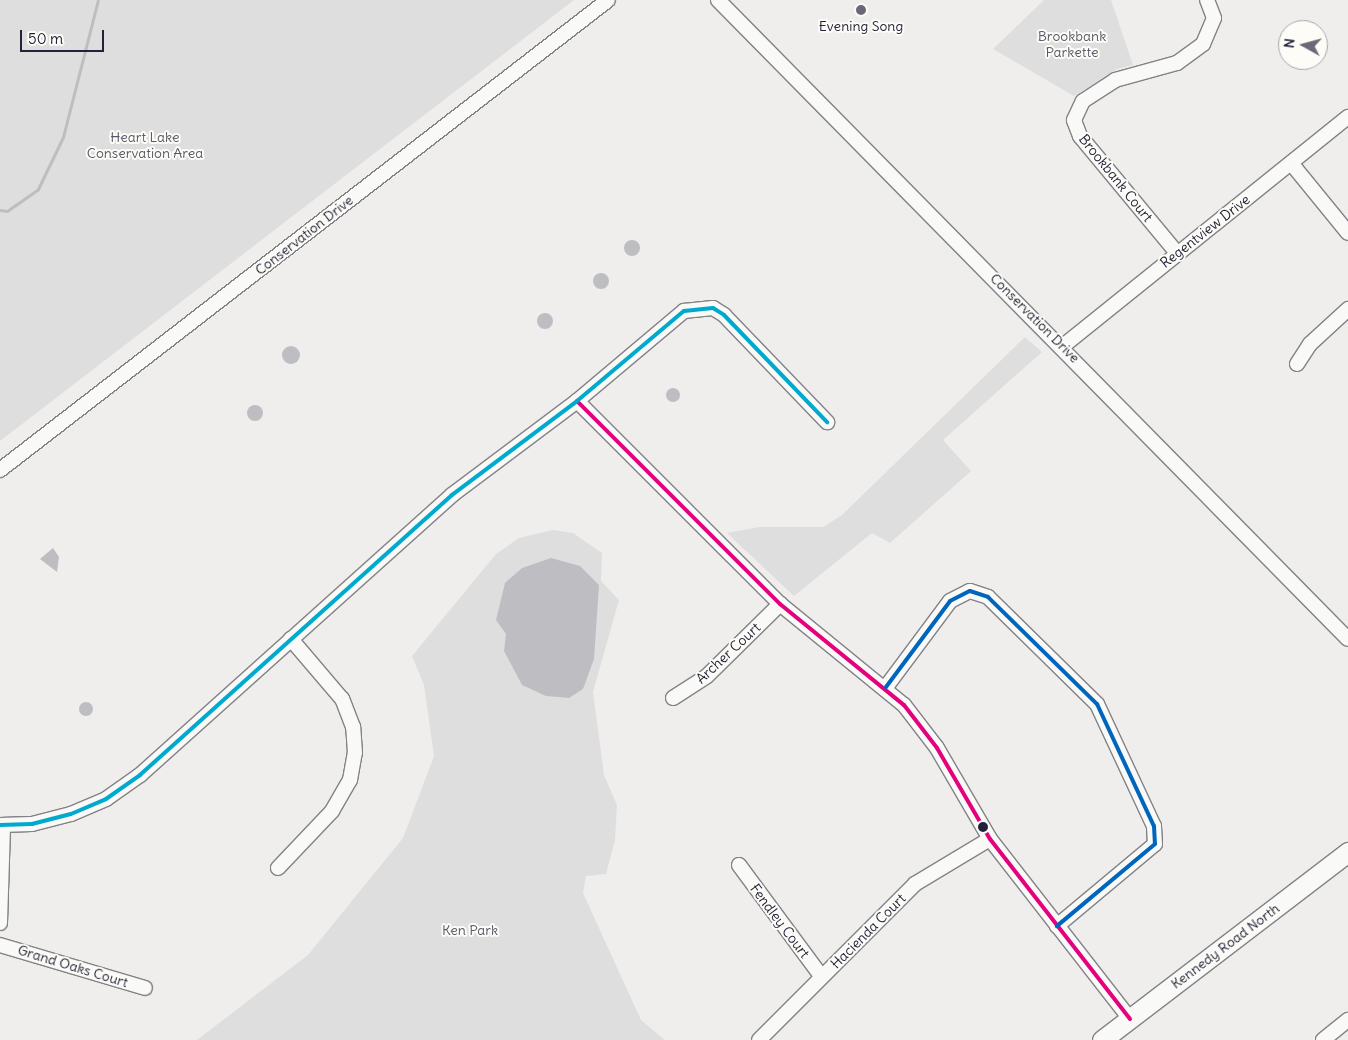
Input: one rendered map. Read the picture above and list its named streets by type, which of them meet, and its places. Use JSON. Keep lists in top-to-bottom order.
{
  "streets": {
    "main road": ["Kennedy Road North"],
    "street": [
      "Brookbank Court",
      "Regentview Drive",
      "Conservation Drive",
      "Archer Court",
      "Fendley Court",
      "Hacienda Court",
      "Grand Oaks Court"
    ]
  },
  "crossings": [
    ["Brookbank Court", "Regentview Drive"],
    ["Regentview Drive", "Conservation Drive"],
    ["Fendley Court", "Hacienda Court"]
  ],
  "parks": ["Brookbank Parkette", "Heart Lake Conservation Area", "Ken Park"],
  "places": ["Evening Song"],
  "scale_bar": "50 m",
  "north": "left"
}
